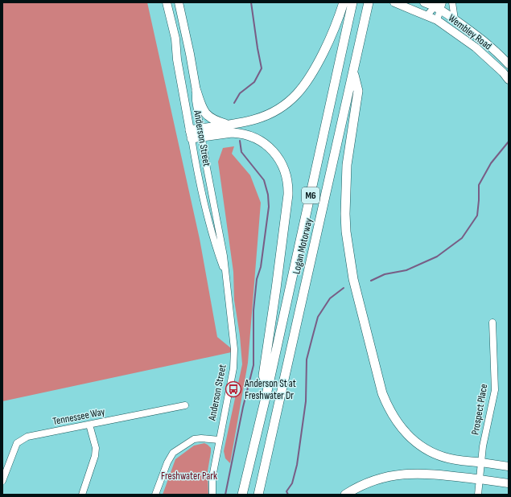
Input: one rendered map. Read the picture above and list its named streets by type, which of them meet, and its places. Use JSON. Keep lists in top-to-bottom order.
{
  "streets": {
    "highway": ["M6", "Logan Motorway"],
    "main road": ["Wembley Road", "Anderson Street"],
    "street": ["Prospect Place", "Tennessee Way"]
  },
  "parks": ["Freshwater Park"],
  "places": {
    "bus stop": ["Anderson St at Freshwater Dr"]
  }
}
